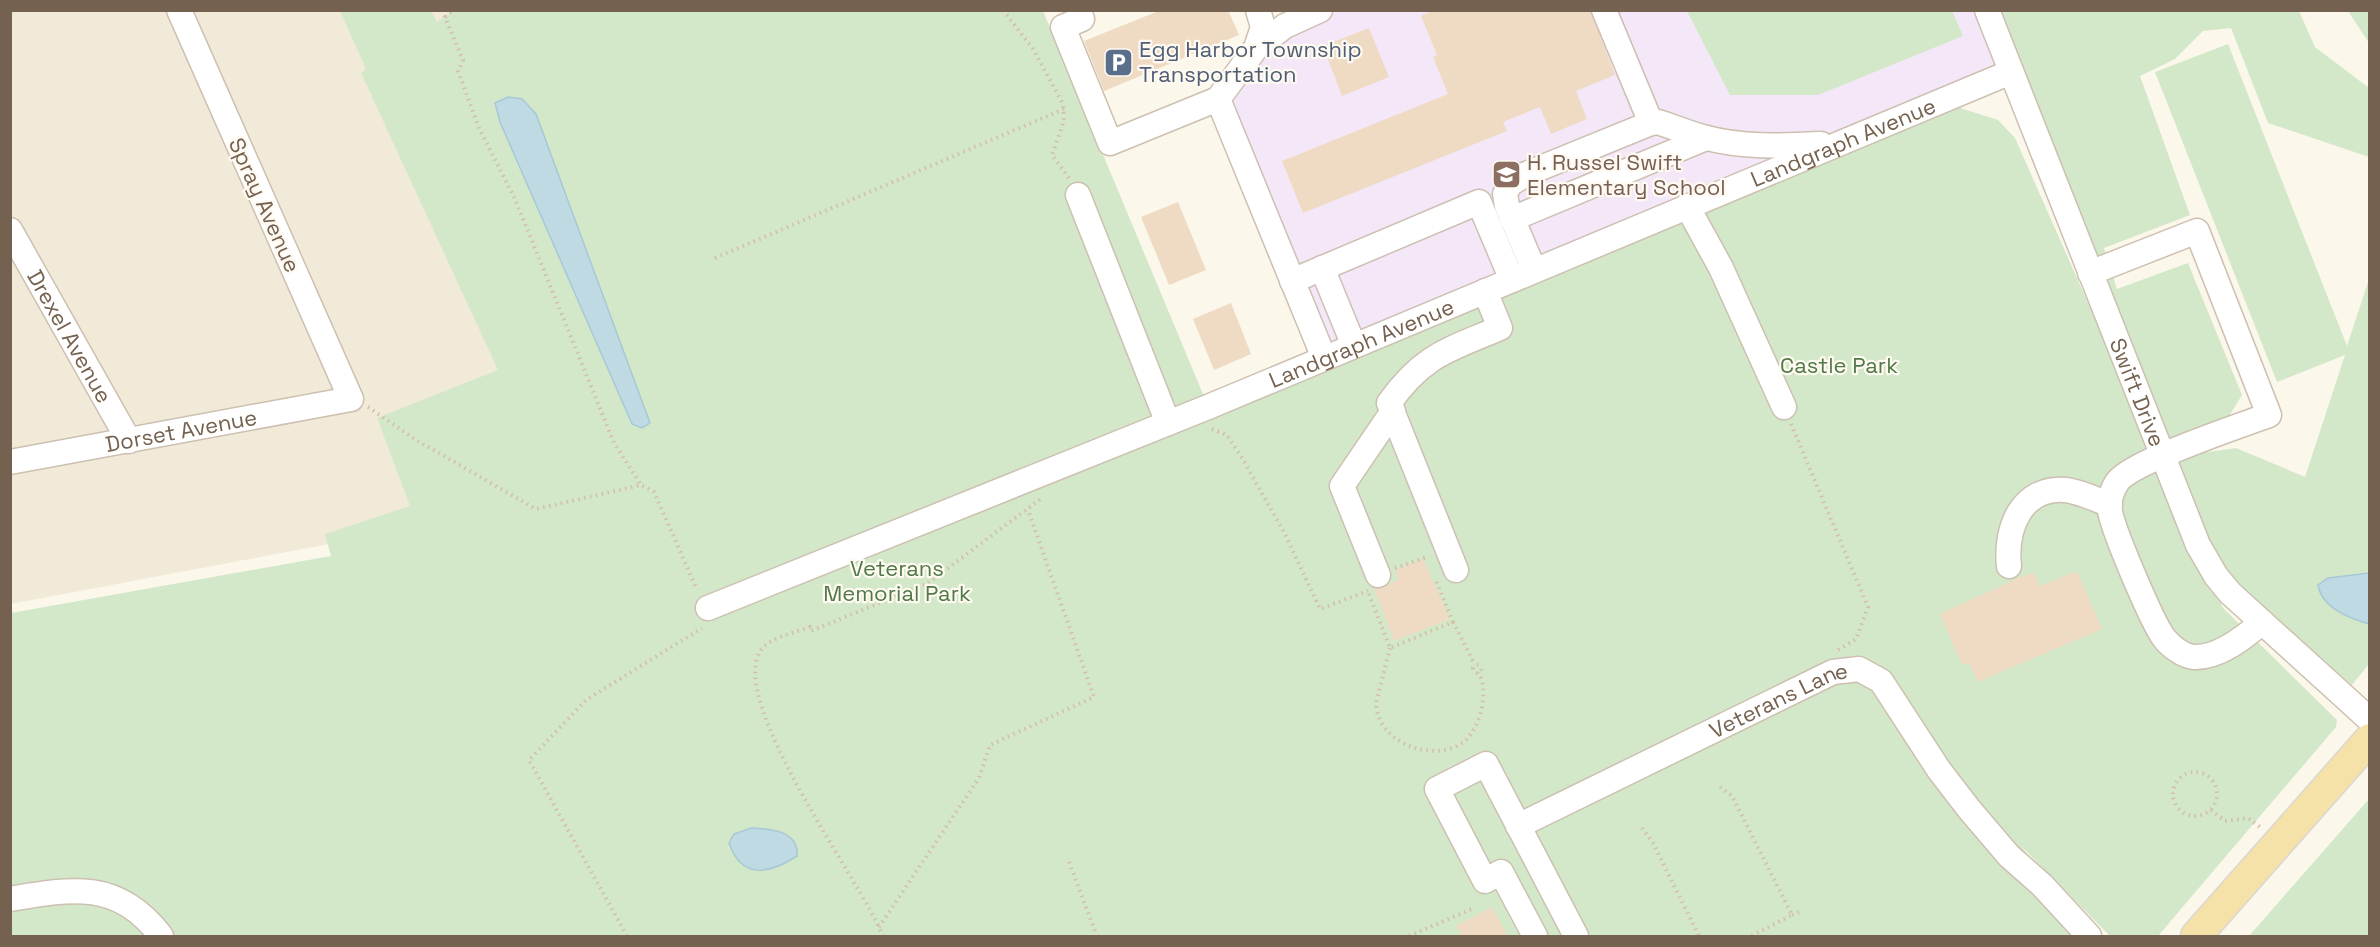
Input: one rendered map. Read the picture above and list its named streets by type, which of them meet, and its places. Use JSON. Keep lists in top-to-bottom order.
{
  "streets": {
    "street": [
      "Landgraph Avenue",
      "Spray Avenue",
      "Drexel Avenue",
      "Swift Drive",
      "Dorset Avenue",
      "Veterans Lane"
    ]
  },
  "crossings": [
    ["Landgraph Avenue", "Swift Drive"],
    ["Spray Avenue", "Dorset Avenue"],
    ["Drexel Avenue", "Dorset Avenue"]
  ],
  "parks": ["Castle Park", "Veterans Memorial Park"],
  "places": {
    "parking": ["Egg Harbor Township Transportation"],
    "school or university": ["H. Russel Swift Elementary School"]
  }
}
